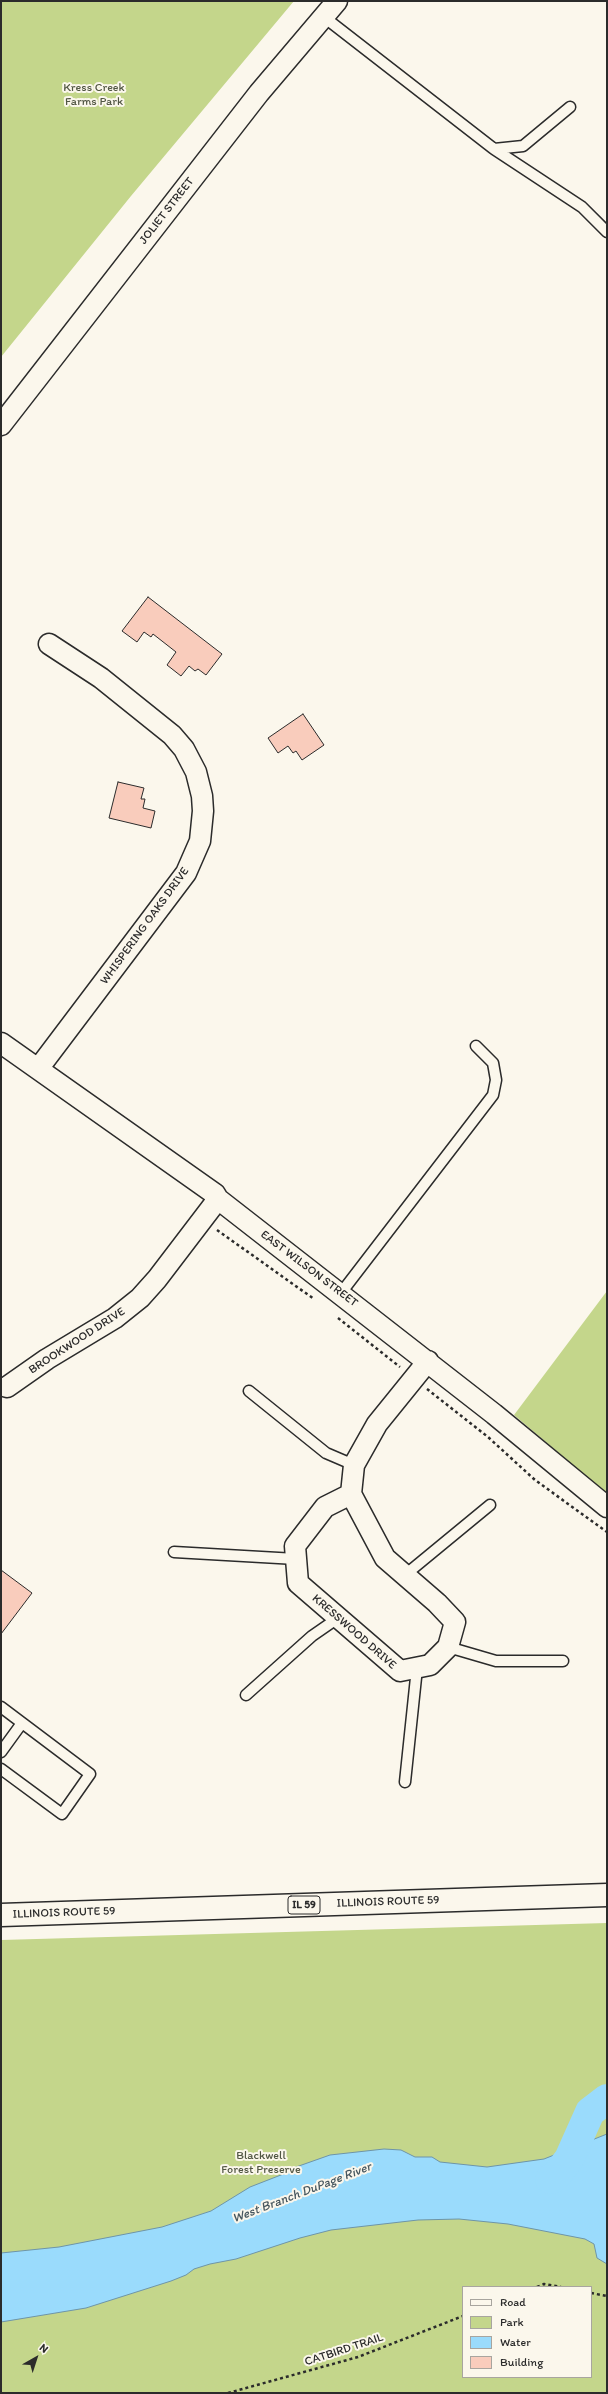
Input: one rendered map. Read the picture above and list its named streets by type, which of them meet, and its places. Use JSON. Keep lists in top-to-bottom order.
{
  "streets": {
    "main road": ["ILLINOIS ROUTE 59", "IL 59"],
    "street": [
      "JOLIET STREET",
      "WHISPERING OAKS DRIVE",
      "EAST WILSON STREET",
      "BROOKWOOD DRIVE",
      "KRESSWOOD DRIVE"
    ],
    "path": ["CATBIRD TRAIL"]
  },
  "crossings": [
    ["WHISPERING OAKS DRIVE", "EAST WILSON STREET"],
    ["EAST WILSON STREET", "BROOKWOOD DRIVE"]
  ],
  "water": ["West Branch DuPage River"],
  "parks": ["Kress Creek Farms Park", "Blackwell Forest Preserve"],
  "legend": [
    "Road",
    "Park",
    "Water",
    "Building"
  ],
  "north": "top right"
}
